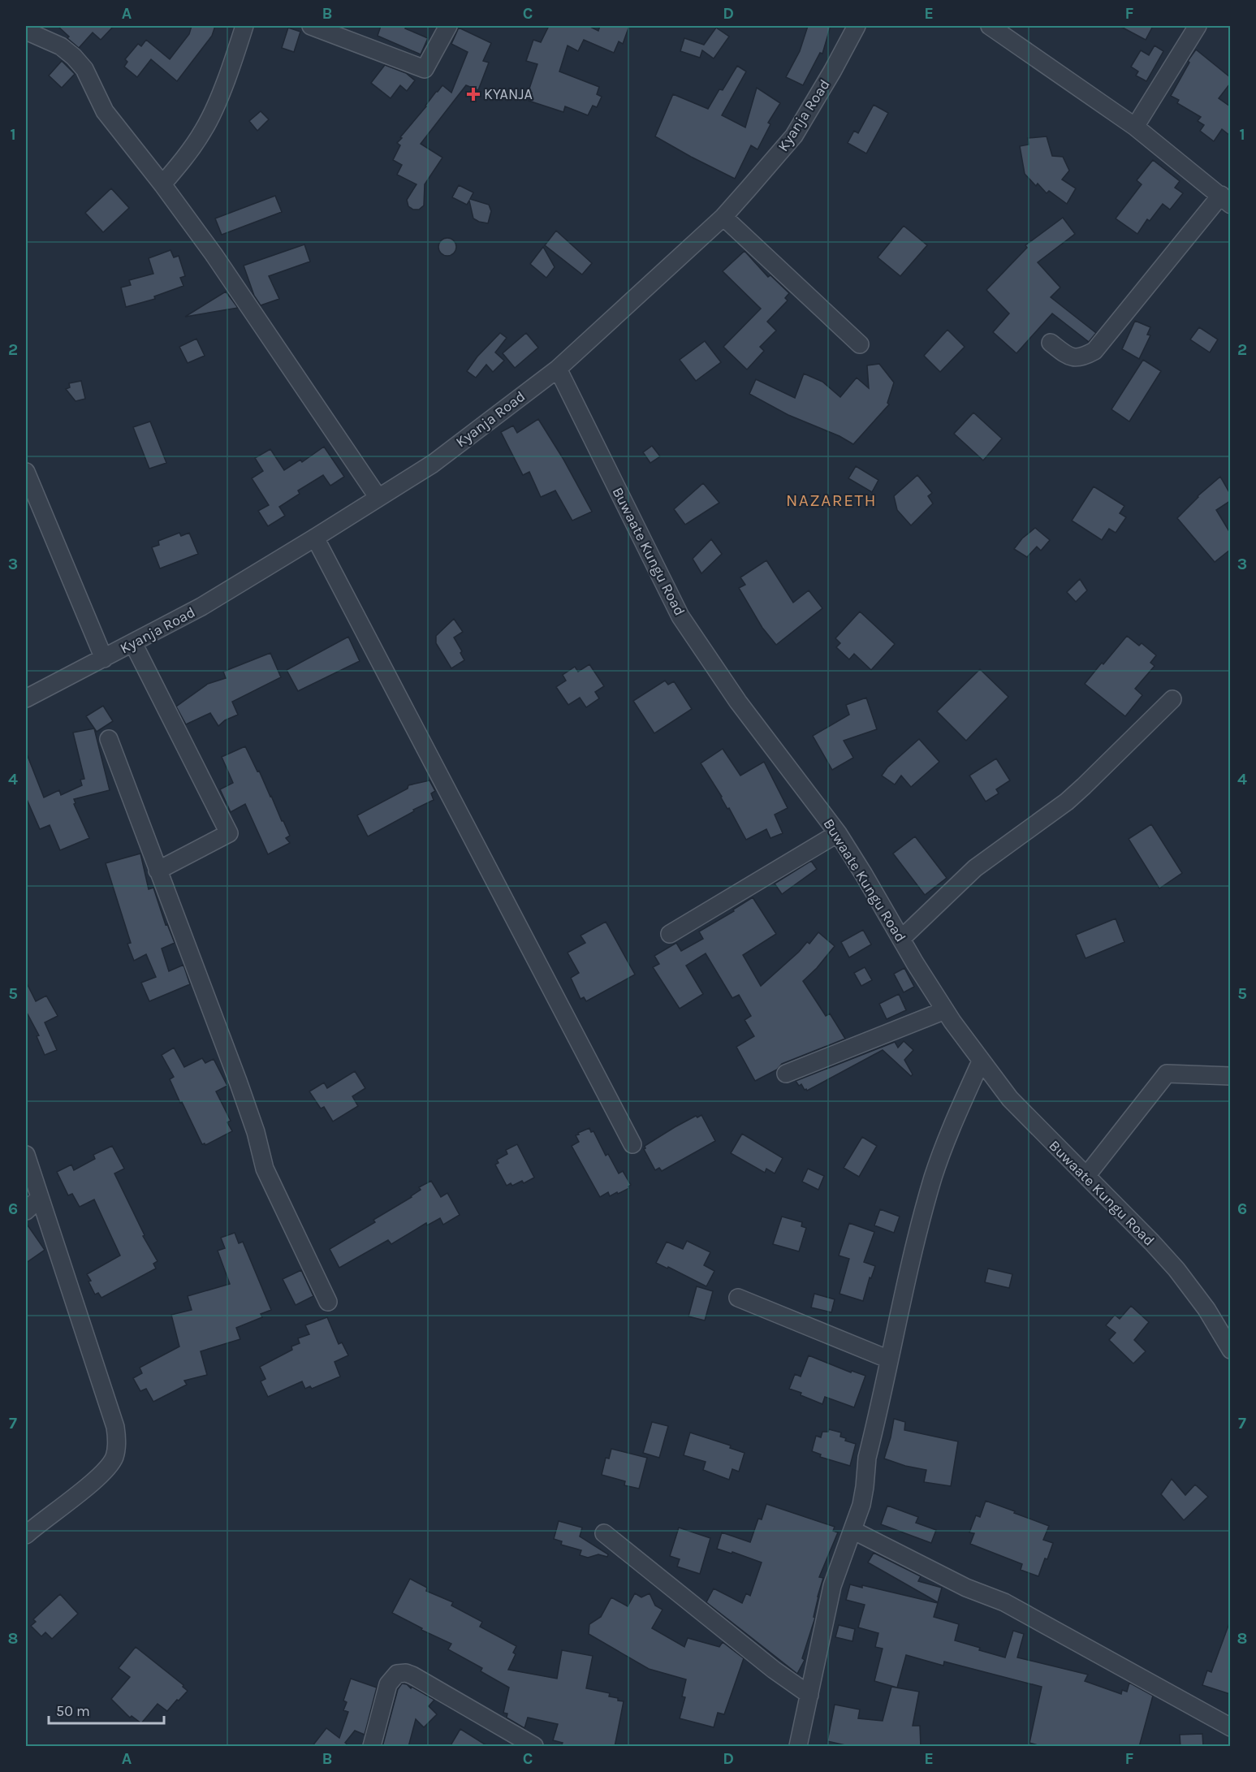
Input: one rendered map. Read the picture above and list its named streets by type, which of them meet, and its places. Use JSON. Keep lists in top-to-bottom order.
{
  "streets": {
    "street": ["Kyanja Road", "Buwaate Kungu Road"]
  },
  "crossings": [
    ["Kyanja Road", "Buwaate Kungu Road"]
  ],
  "districts": ["NAZARETH"],
  "places": {
    "health": ["KYANJA"]
  },
  "scale_bar": "50 m",
  "grid": {
    "columns": [
      "A",
      "B",
      "C",
      "D",
      "E",
      "F"
    ],
    "rows": [
      "1",
      "2",
      "3",
      "4",
      "5",
      "6",
      "7",
      "8"
    ]
  }
}
